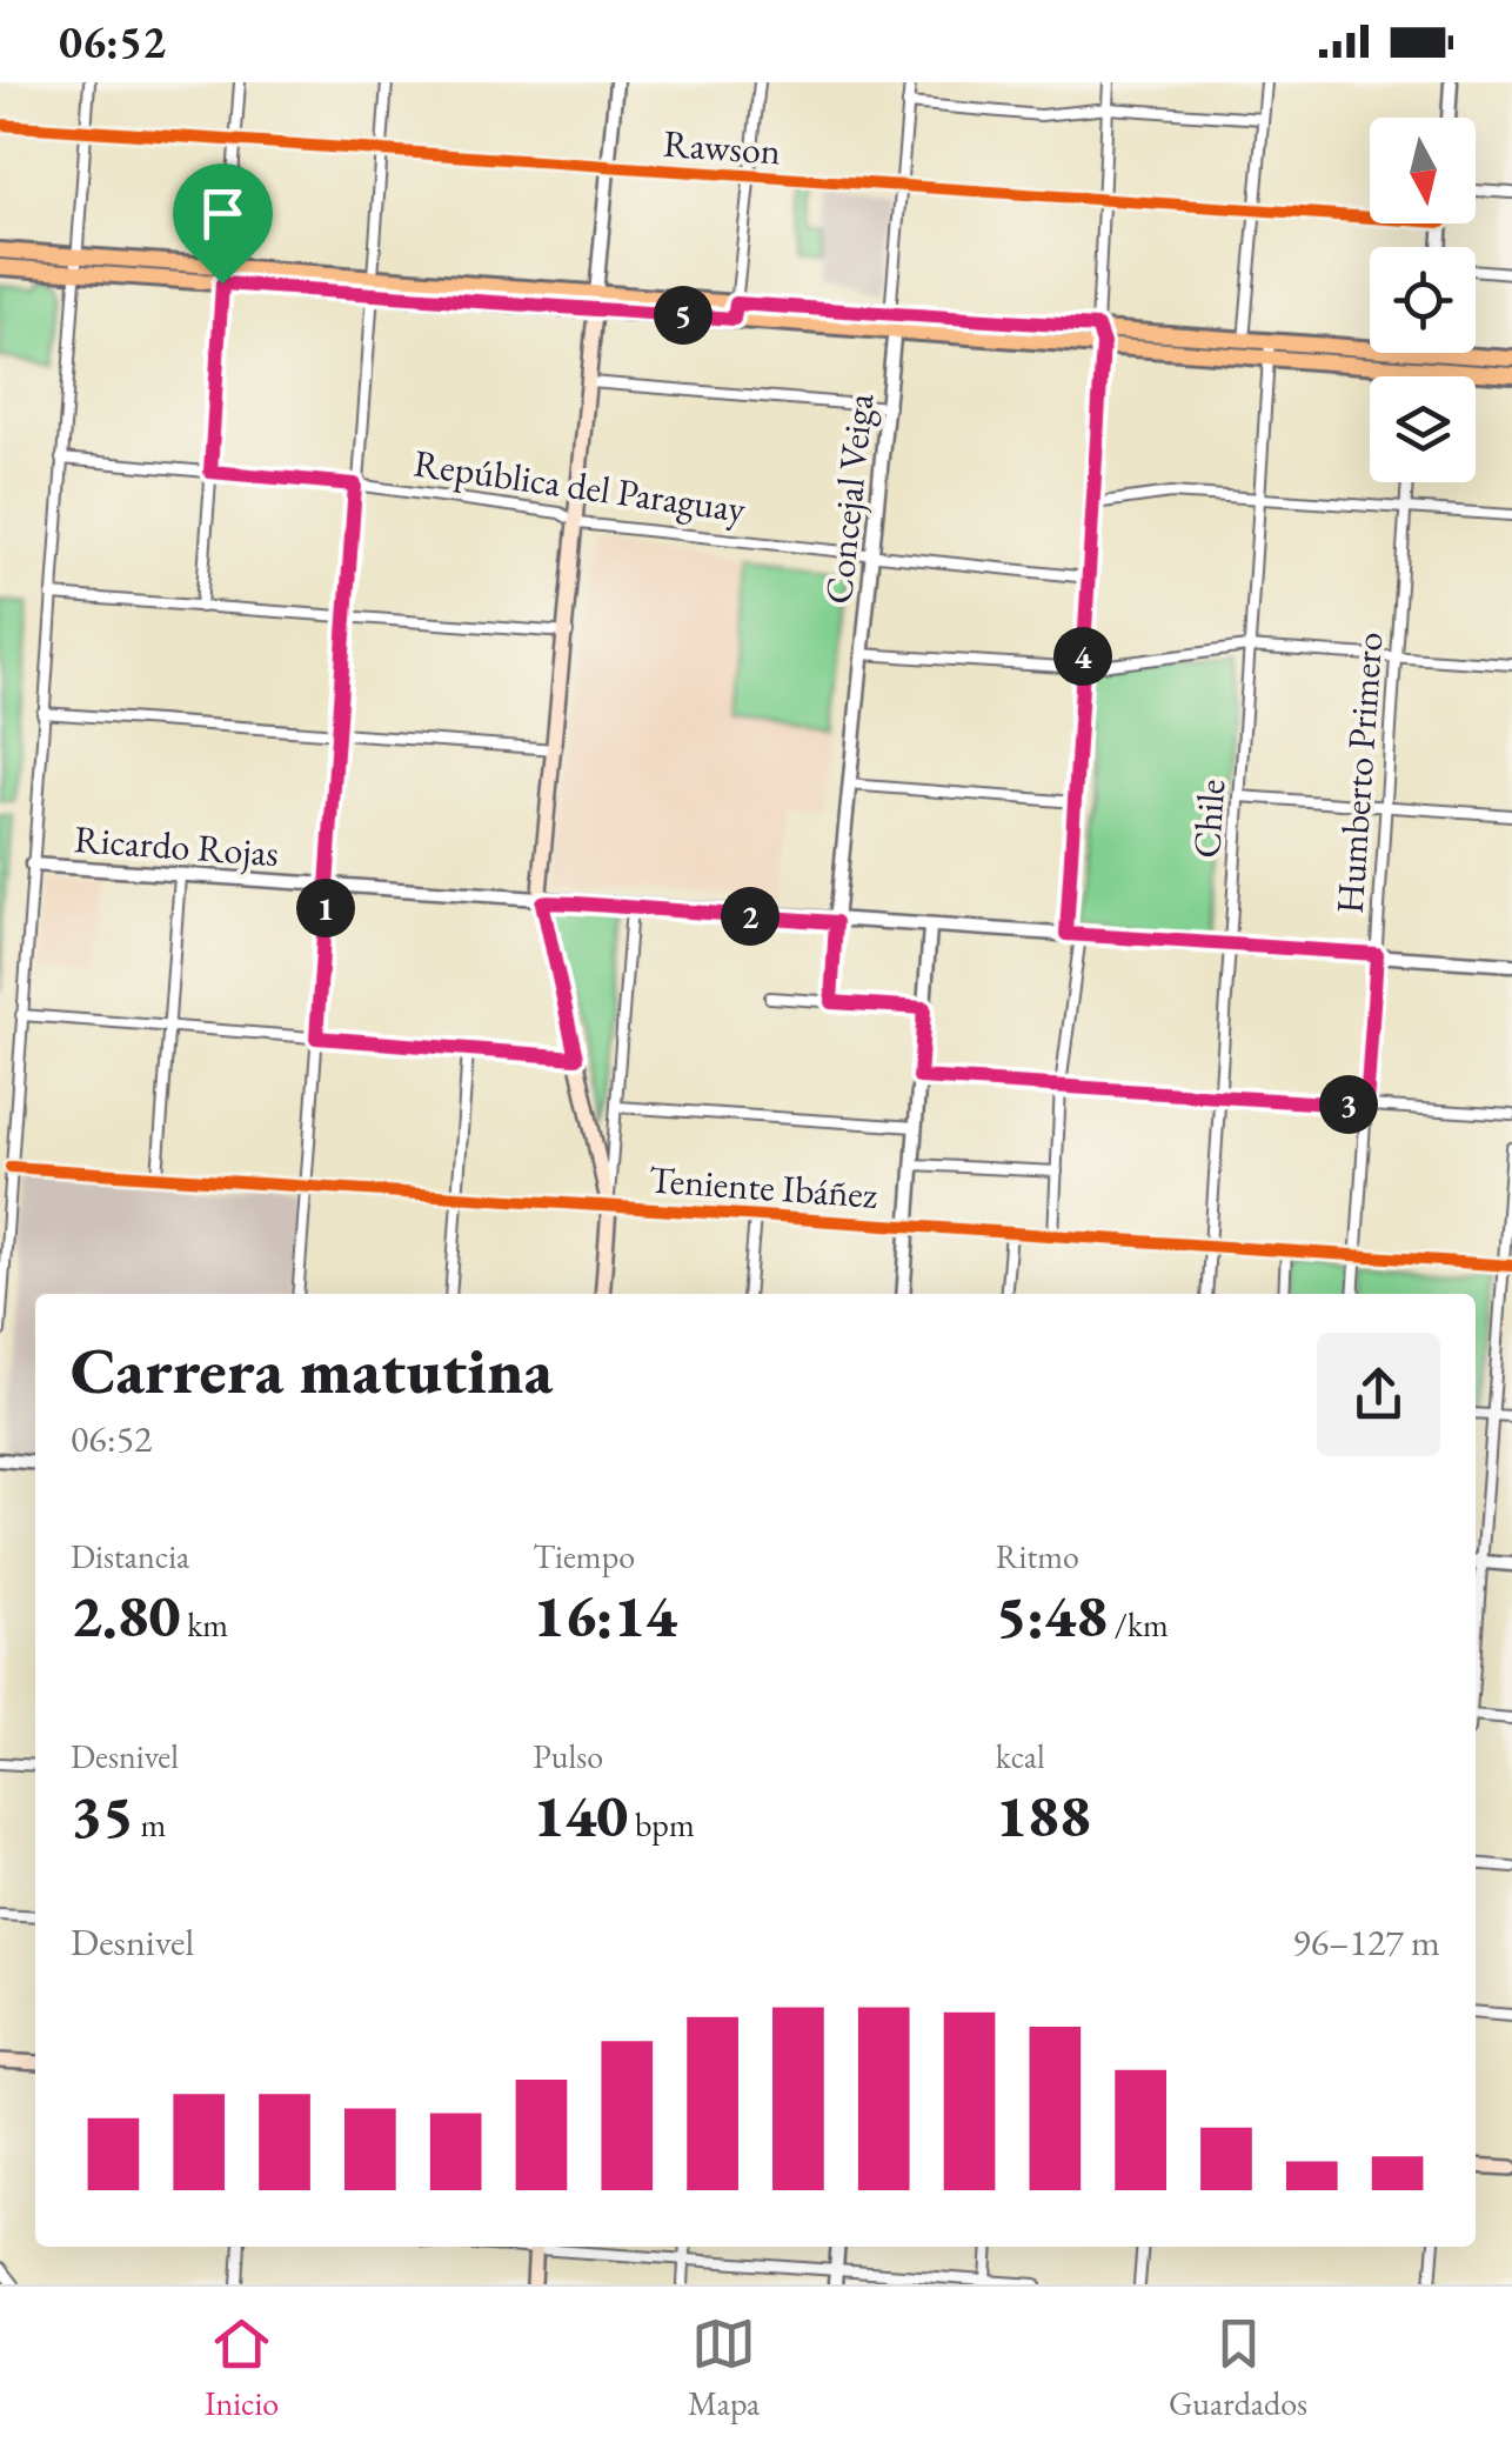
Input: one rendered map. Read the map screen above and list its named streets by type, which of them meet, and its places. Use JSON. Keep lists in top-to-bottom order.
{
  "streets": {
    "street": [
      "Rawson",
      "República del Paraguay",
      "Concejal Veiga",
      "Humberto Primero",
      "Chile",
      "Ricardo Rojas",
      "Teniente Ibáñez"
    ]
  },
  "crossings": [
    ["Rawson", "Concejal Veiga"],
    ["República del Paraguay", "Concejal Veiga"],
    ["Concejal Veiga", "Ricardo Rojas"],
    ["Humberto Primero", "Ricardo Rojas"],
    ["Humberto Primero", "Teniente Ibáñez"],
    ["Chile", "Ricardo Rojas"],
    ["Chile", "Teniente Ibáñez"]
  ],
  "north": "bottom",
  "page": {
    "status": "06:52",
    "pins": [
      "5",
      "4",
      "1",
      "2",
      "3"
    ],
    "heading": ["Carrera matutina", "06:52"],
    "stats": [
      ["Distancia", "2.80 km"],
      ["Tiempo", "16:14"],
      ["Ritmo", "5:48 /km"],
      ["Desnivel", "35 m"],
      ["Pulso", "140 bpm"],
      ["kcal", "188"]
    ],
    "chart": ["Desnivel", "96–127 m"],
    "tabs": ["Inicio", "Mapa", "Guardados"]
  }
}
